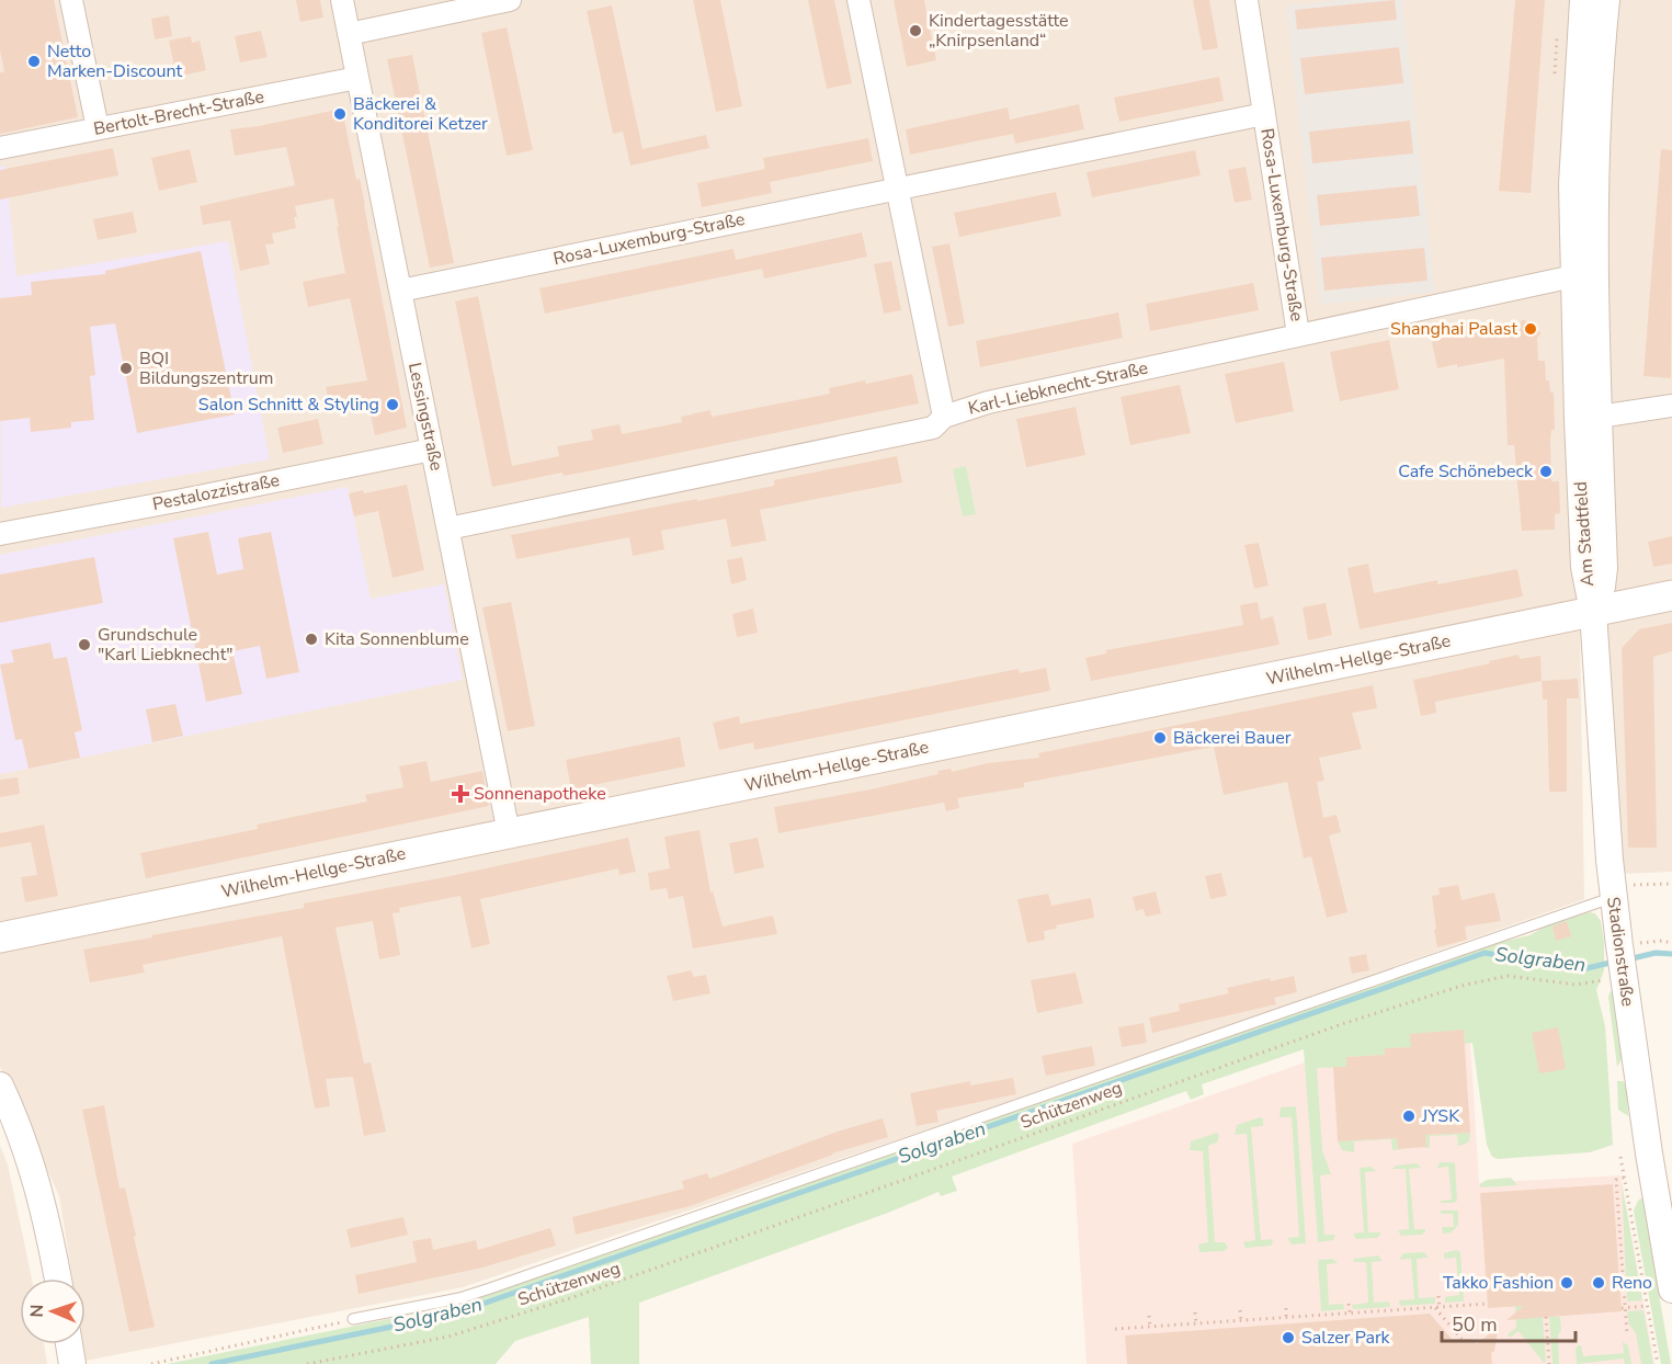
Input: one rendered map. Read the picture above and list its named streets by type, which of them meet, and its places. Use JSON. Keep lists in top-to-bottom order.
{
  "streets": {
    "main road": ["Wilhelm-Hellge-Straße"],
    "street": [
      "Bertolt-Brecht-Straße",
      "Rosa-Luxemburg-Straße",
      "Karl-Liebknecht-Straße",
      "Lessingstraße",
      "Pestalozzistraße",
      "Am Stadtfeld",
      "Stadionstraße"
    ],
    "path": ["Schützenweg"]
  },
  "crossings": [
    ["Bertolt-Brecht-Straße", "Lessingstraße"],
    ["Rosa-Luxemburg-Straße", "Karl-Liebknecht-Straße"],
    ["Rosa-Luxemburg-Straße", "Lessingstraße"],
    ["Karl-Liebknecht-Straße", "Lessingstraße"],
    ["Karl-Liebknecht-Straße", "Am Stadtfeld"],
    ["Lessingstraße", "Pestalozzistraße"],
    ["Lessingstraße", "Wilhelm-Hellge-Straße"],
    ["Am Stadtfeld", "Wilhelm-Hellge-Straße"],
    ["Am Stadtfeld", "Stadionstraße"],
    ["Wilhelm-Hellge-Straße", "Stadionstraße"],
    ["Stadionstraße", "Schützenweg"]
  ],
  "water": ["Solgraben"],
  "places": {
    "other": [
      "Kindertagesstätte „Knirpsenland“",
      "Netto Marken-Discount",
      "Bäckerei & Konditorei Ketzer",
      "Shanghai Palast",
      "BQI Bildungszentrum",
      "Salon Schnitt & Styling",
      "Cafe Schönebeck",
      "Kita Sonnenblume",
      "Grundschule \"Karl Liebknecht\"",
      "Bäckerei Bauer",
      "JYSK",
      "Takko Fashion",
      "Reno",
      "Salzer Park"
    ],
    "health": ["Sonnenapotheke"]
  },
  "scale_bar": "50 m",
  "north": "left"
}
